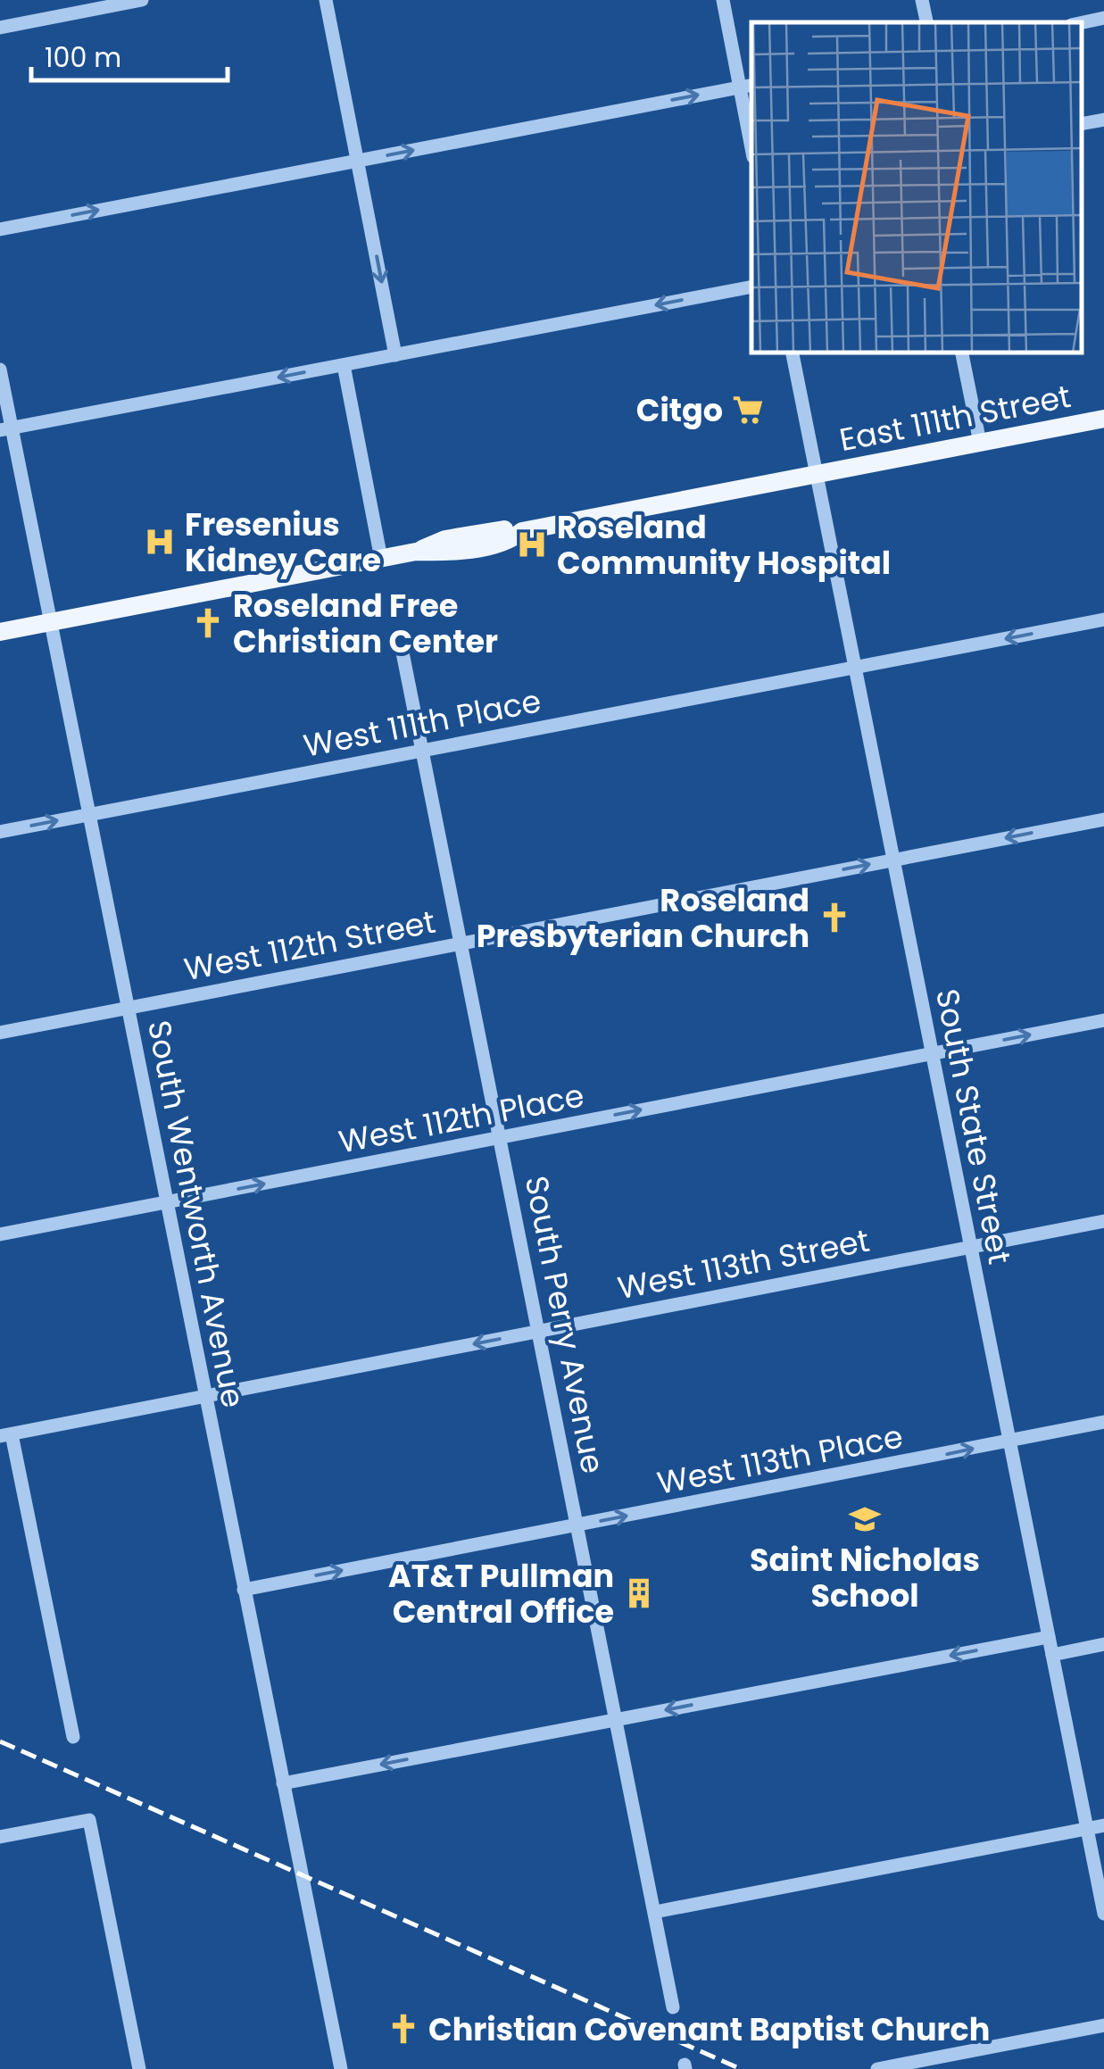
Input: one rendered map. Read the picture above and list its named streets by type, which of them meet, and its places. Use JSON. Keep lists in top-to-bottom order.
{
  "streets": {
    "main road": ["East 111th Street"],
    "street": [
      "West 111th Place",
      "West 112th Street",
      "West 112th Place",
      "South State Street",
      "South Wentworth Avenue",
      "West 113th Street",
      "South Perry Avenue",
      "West 113th Place"
    ]
  },
  "crossings": [
    ["East 111th Street", "South State Street"],
    ["East 111th Street", "South Wentworth Avenue"],
    ["West 111th Place", "South State Street"],
    ["West 111th Place", "South Wentworth Avenue"],
    ["West 111th Place", "South Perry Avenue"],
    ["West 112th Street", "South State Street"],
    ["West 112th Street", "South Wentworth Avenue"],
    ["West 112th Street", "South Perry Avenue"],
    ["West 112th Place", "South State Street"],
    ["West 112th Place", "South Wentworth Avenue"],
    ["West 112th Place", "South Perry Avenue"],
    ["South State Street", "West 113th Street"],
    ["South State Street", "West 113th Place"],
    ["South Wentworth Avenue", "West 113th Street"],
    ["South Wentworth Avenue", "West 113th Place"],
    ["West 113th Street", "South Perry Avenue"],
    ["South Perry Avenue", "West 113th Place"]
  ],
  "one_way": ["West 112th Place", "West 113th Place"],
  "places": {
    "supermarket": ["Citgo"],
    "hospital": ["Fresenius Kidney Care", "Roseland Community Hospital"],
    "church": ["Roseland Free Christian Center", "Roseland Presbyterian Church", "Christian Covenant Baptist Church"],
    "school or university": ["Saint Nicholas School"],
    "building": ["AT&T Pullman Central Office"]
  },
  "scale_bar": "100 m"
}
